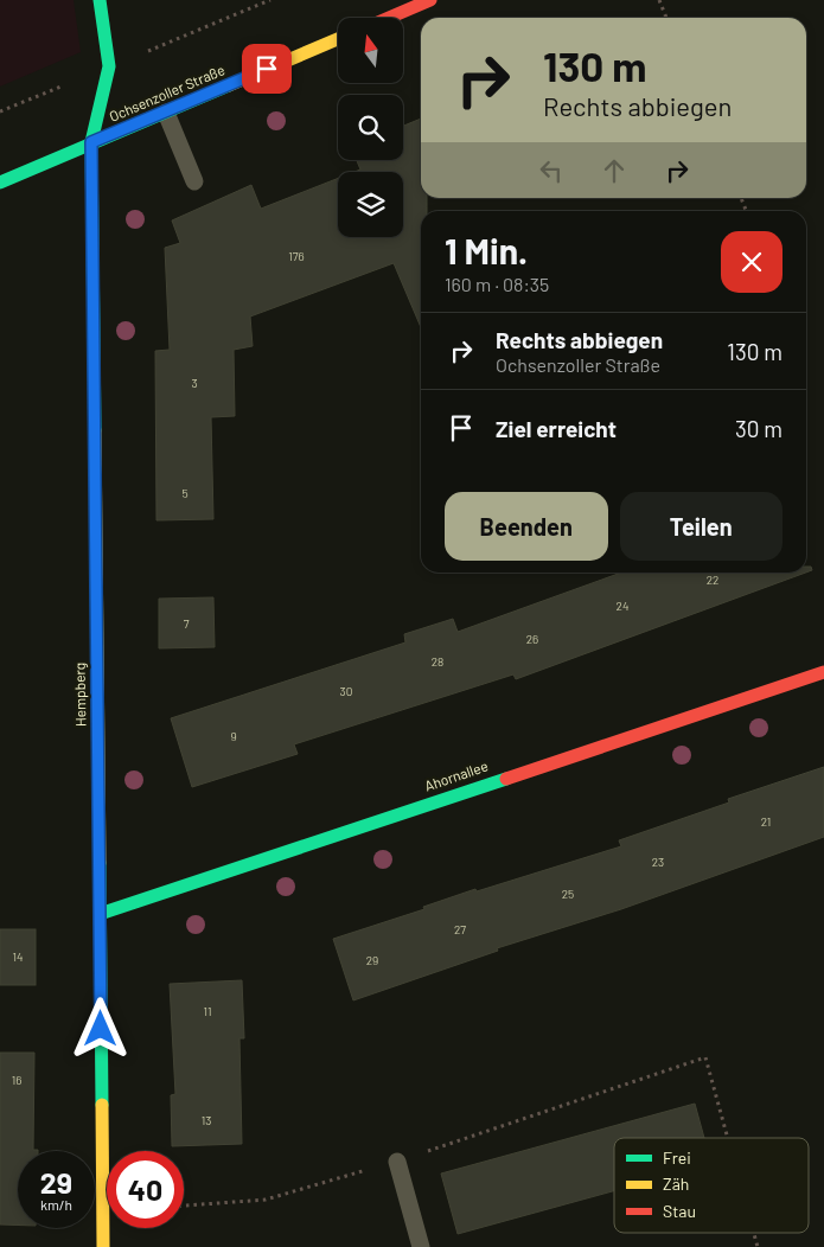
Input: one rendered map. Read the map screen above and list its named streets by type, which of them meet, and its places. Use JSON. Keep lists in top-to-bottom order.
{
  "streets": {
    "street": ["Ochsenzoller Straße", "Hempberg", "Ahornallee"]
  },
  "crossings": [
    ["Ochsenzoller Straße", "Hempberg"],
    ["Hempberg", "Ahornallee"]
  ],
  "house_numbers": [
    "176",
    "3",
    "5",
    "22",
    "24",
    "7",
    "26",
    "28",
    "30",
    "9",
    "21",
    "23",
    "25",
    "27",
    "14",
    "29",
    "11",
    "16",
    "13"
  ],
  "legend": ["Frei", "Zäh", "Stau"],
  "north": "top",
  "page": {
    "turn": ["130 m", "Rechts abbiegen"],
    "heading": ["1 Min.", "160 m · 08:35"],
    "list": [
      {
        "name": "Rechts abbiegen",
        "note": "Ochsenzoller Straße",
        "value": "130 m"
      },
      {
        "name": "Ziel erreicht",
        "value": "30 m"
      }
    ],
    "buttons": ["Beenden", "Teilen"],
    "speed": "29 km/h",
    "limit": "40"
  }
}
